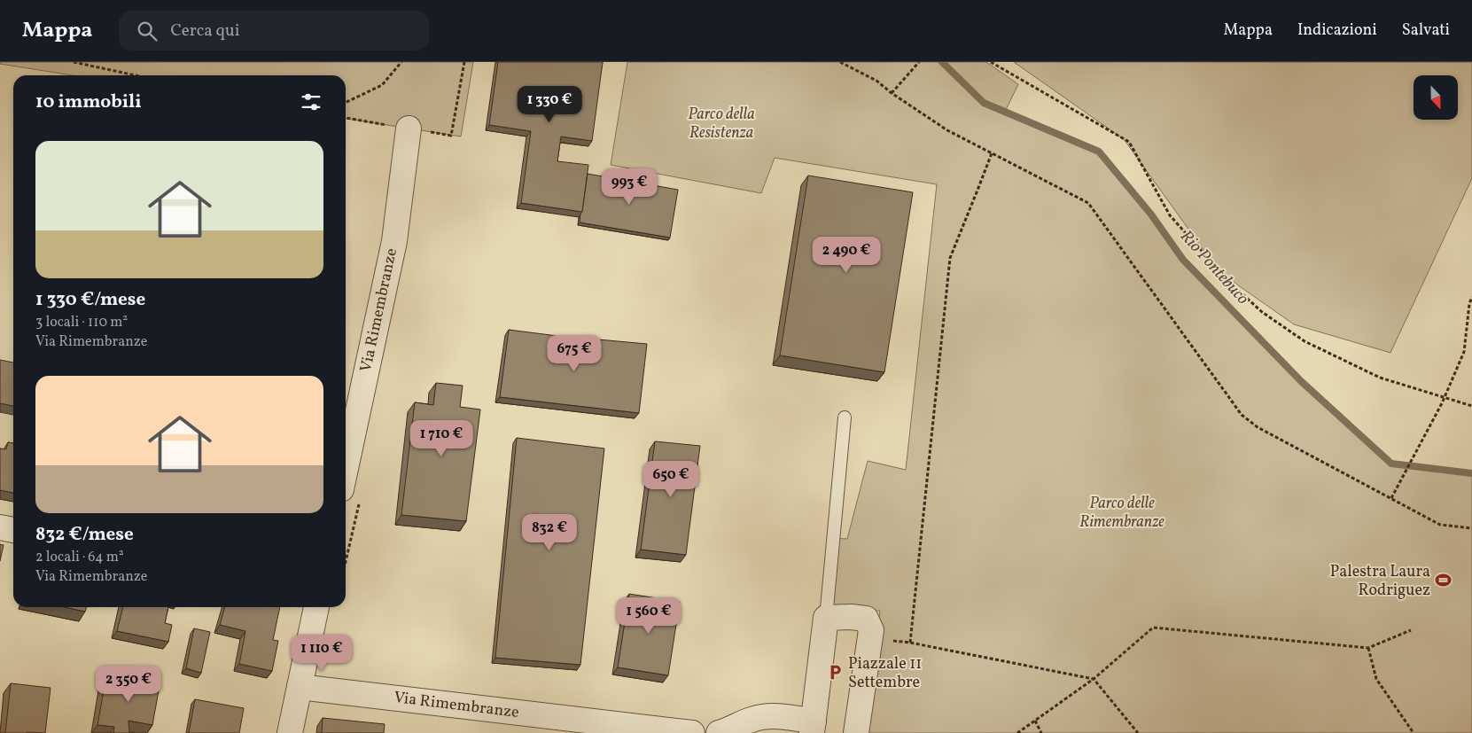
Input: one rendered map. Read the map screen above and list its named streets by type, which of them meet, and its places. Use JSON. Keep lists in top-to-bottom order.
{
  "streets": {
    "street": ["Via Rimembranze"]
  },
  "water": ["Rio Pontebuco"],
  "parks": ["Parco della Resistenza", "Parco delle Rimembranze"],
  "places": {
    "sports": ["Palestra Laura Rodriguez"],
    "parking": ["Piazzale 11 Settembre"]
  },
  "north": "bottom",
  "page": {
    "header": "Mappa",
    "search": "Cerca qui",
    "nav": ["Mappa", "Indicazioni", "Salvati"],
    "heading": "10 immobili",
    "price": [
      "1 330 €",
      "993 €",
      "2 490 €",
      "675 €",
      "1 710 €",
      "650 €",
      "832 €",
      "1 560 €",
      "1 110 €",
      "2 350 €"
    ],
    "list": [
      {
        "name": "1 330 €/mese",
        "note": "3 locali · 110 m² · Via Rimembranze"
      },
      {
        "name": "832 €/mese",
        "note": "2 locali · 64 m² · Via Rimembranze"
      }
    ]
  }
}
